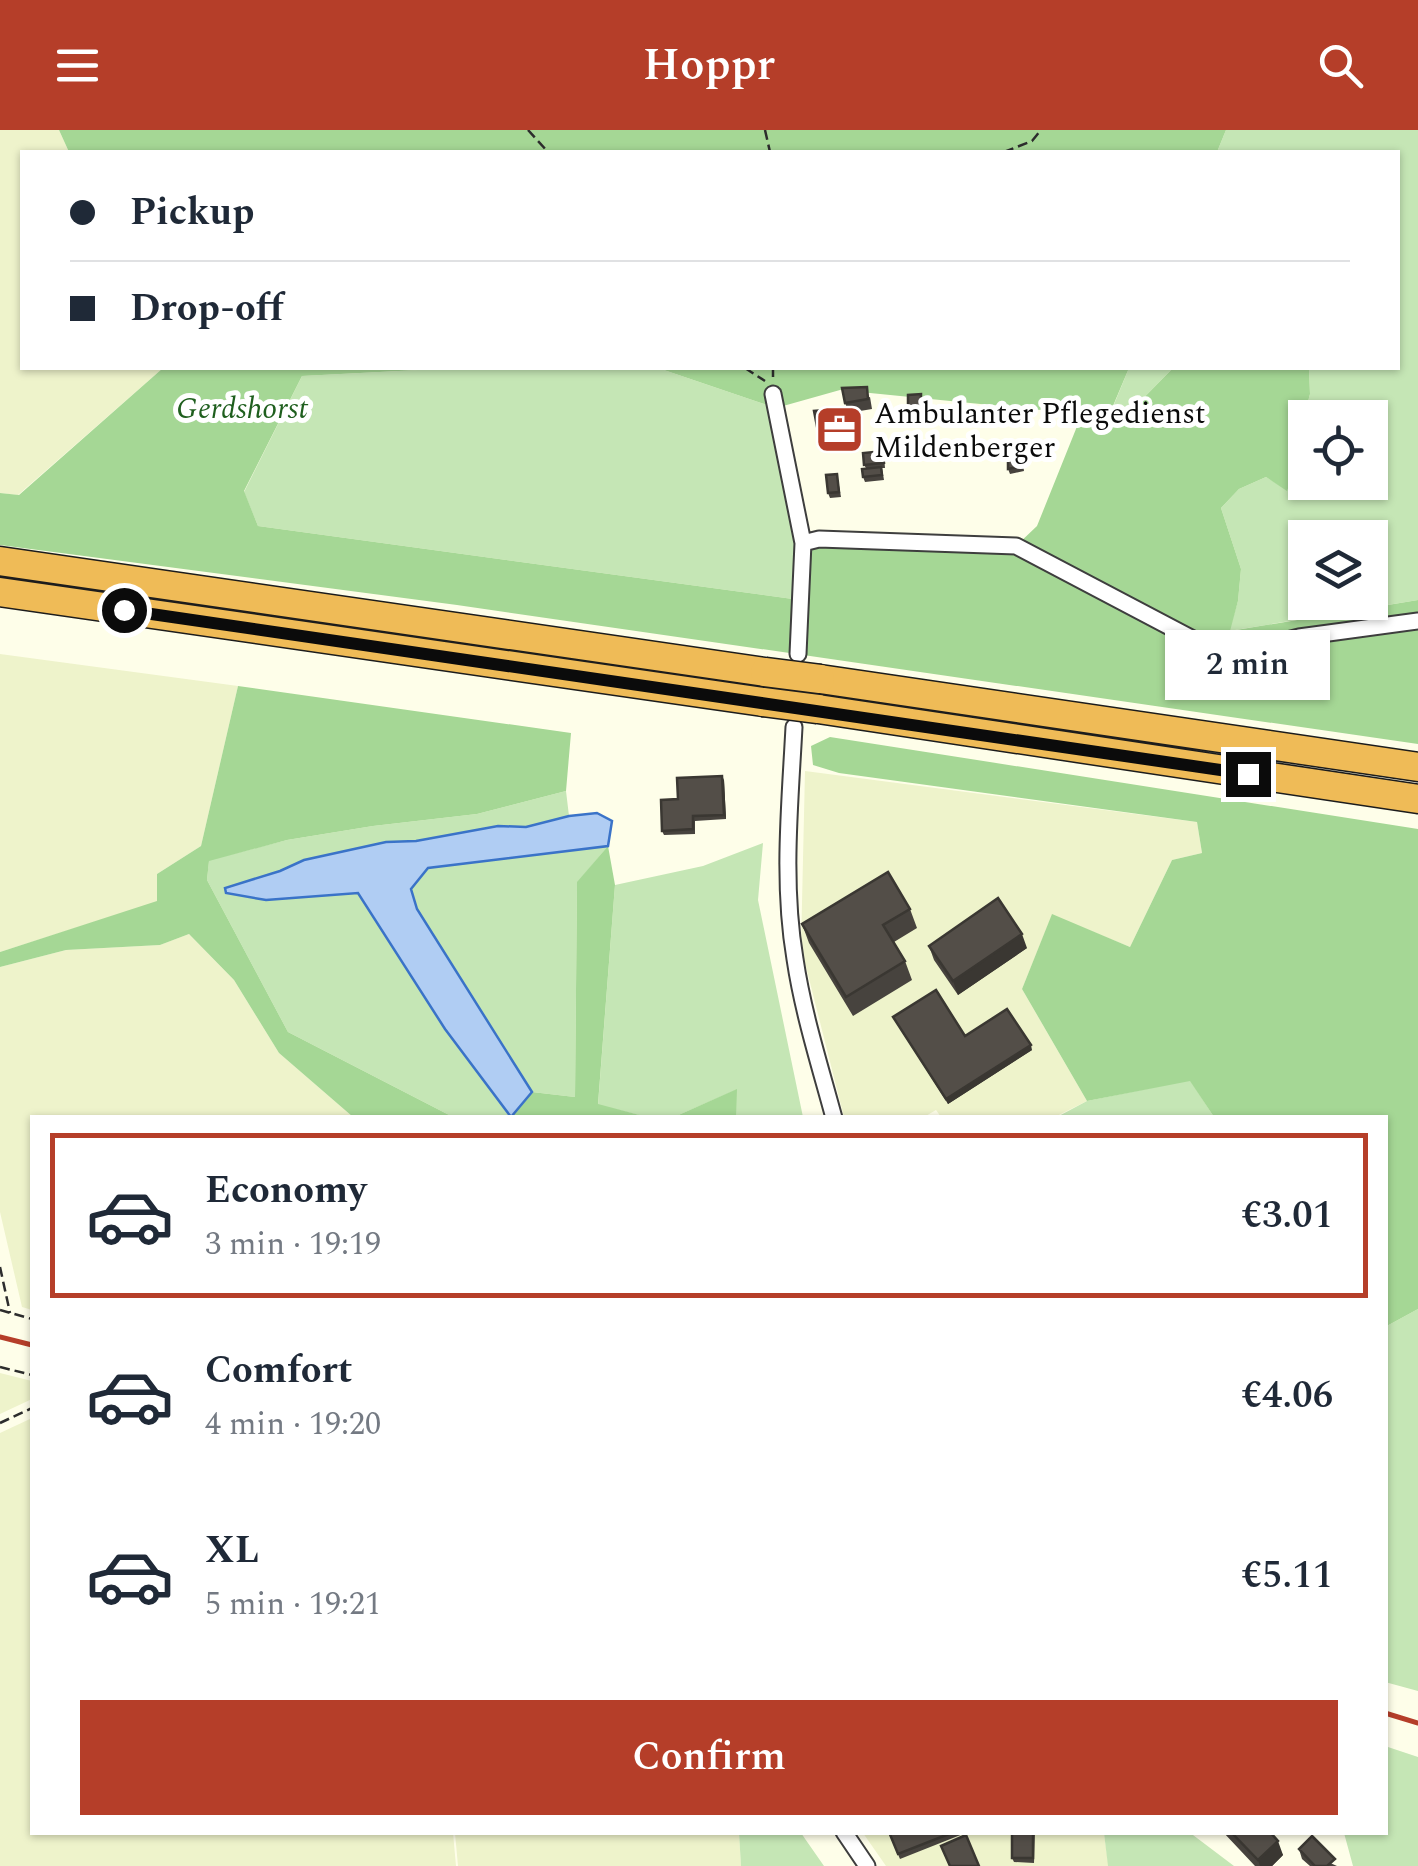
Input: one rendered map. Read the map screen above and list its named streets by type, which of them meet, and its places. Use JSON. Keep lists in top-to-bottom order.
{
  "parks": ["Gerdshorst"],
  "places": {
    "office": ["Ambulanter Pflegedienst Mildenberger"]
  },
  "page": {
    "header": "Hoppr",
    "banner": ["Pickup", "Drop-off"],
    "bubble": "2 min",
    "list": [
      {
        "name": "Economy",
        "note": "3 min · 19:19",
        "value": "€3.01"
      },
      {
        "name": "Comfort",
        "note": "4 min · 19:20",
        "value": "€4.06"
      },
      {
        "name": "XL",
        "note": "5 min · 19:21",
        "value": "€5.11"
      }
    ],
    "buttons": "Confirm"
  }
}
